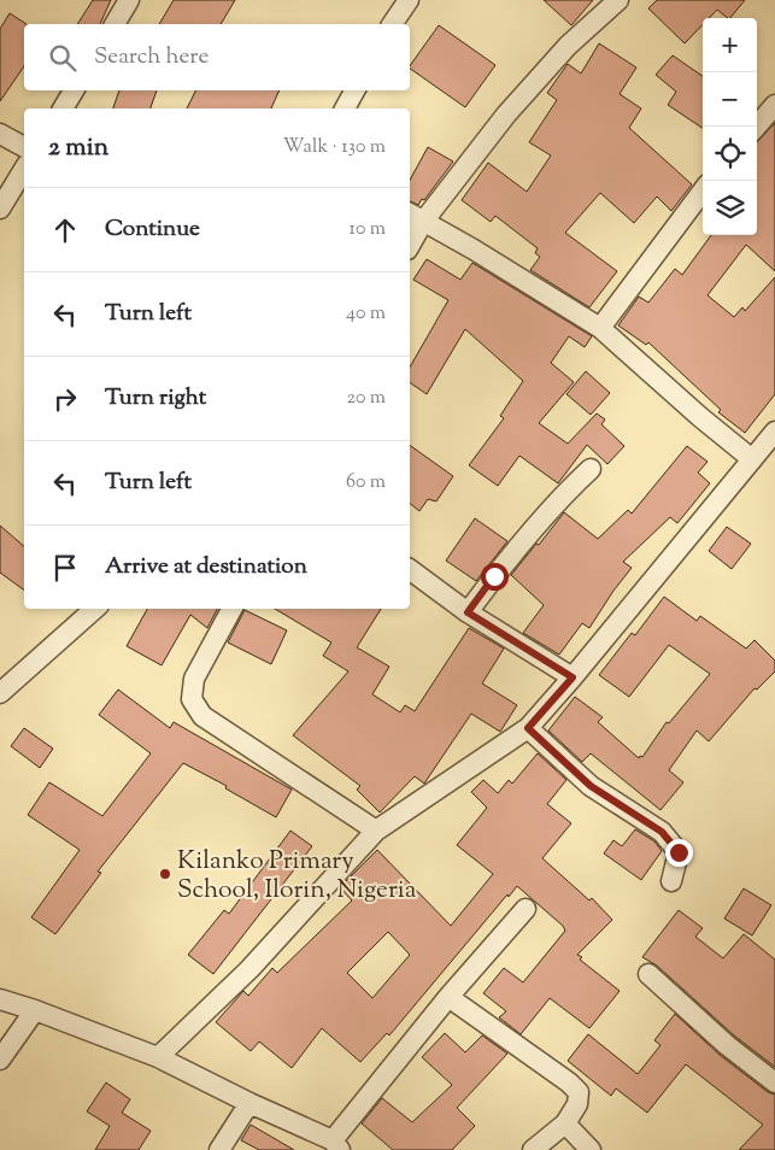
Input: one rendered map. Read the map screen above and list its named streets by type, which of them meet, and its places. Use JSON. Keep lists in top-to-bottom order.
{
  "places": ["Kilanko Primary School, Ilorin, Nigeria"],
  "page": {
    "map_buttons": ["+", "−"],
    "search": "Search here",
    "heading": ["2 min", "Walk · 130 m"],
    "list": [
      ["Continue", "10 m"],
      ["Turn left", "40 m"],
      ["Turn right", "20 m"],
      ["Turn left", "60 m"],
      "Arrive at destination"
    ]
  }
}
